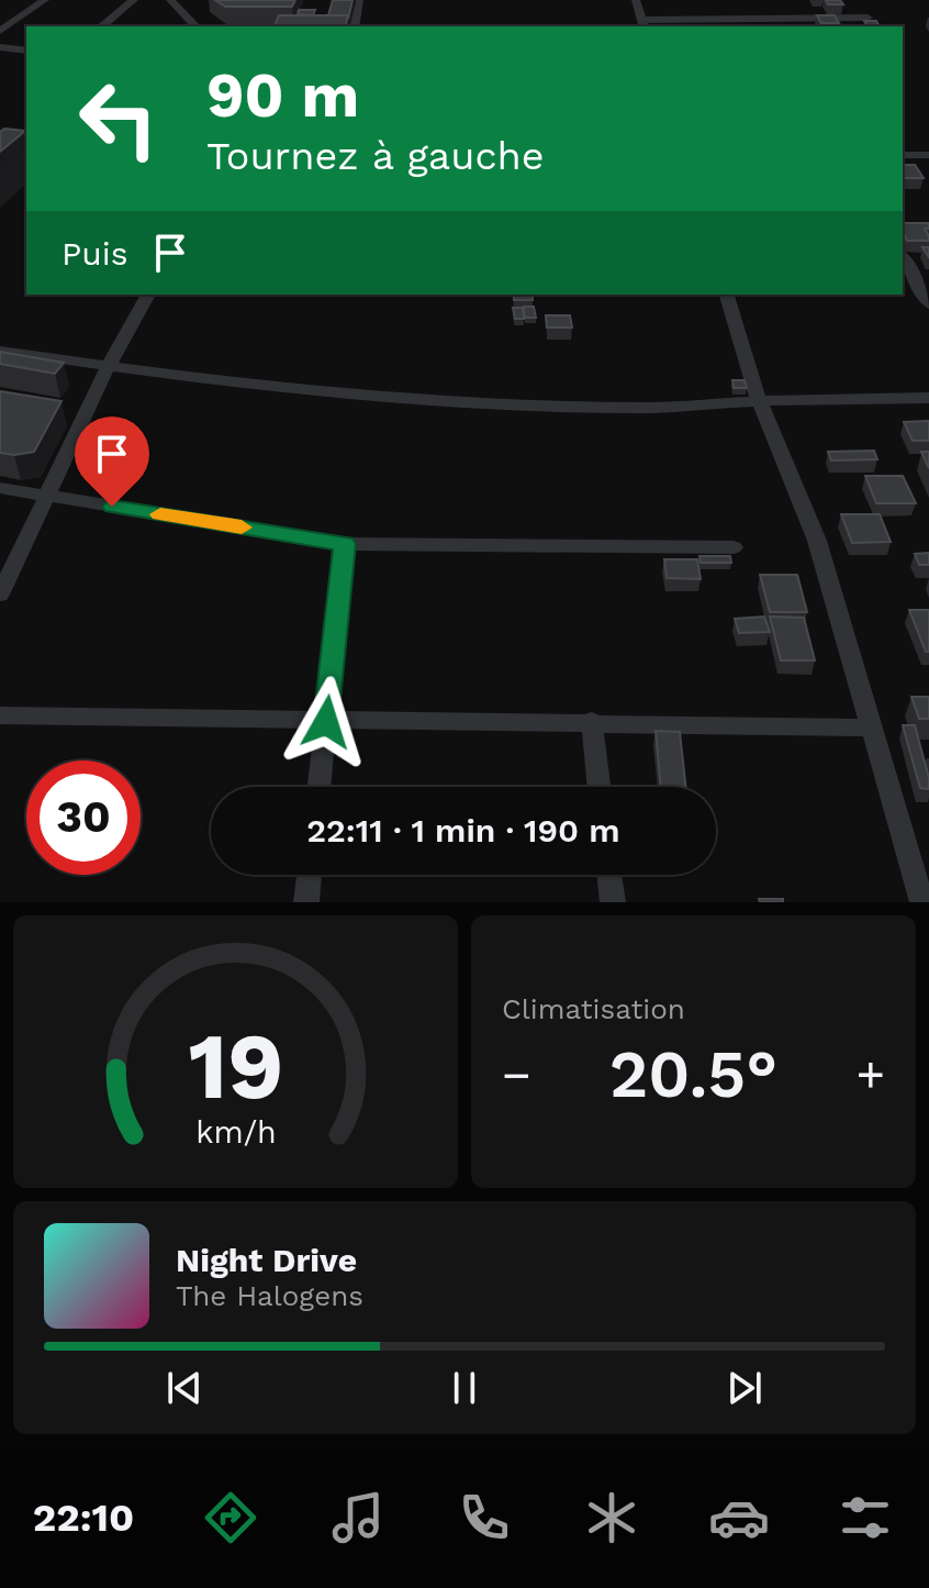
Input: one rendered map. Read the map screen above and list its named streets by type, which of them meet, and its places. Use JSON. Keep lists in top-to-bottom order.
{
  "page": {
    "turn": ["90 m", "Tournez à gauche"],
    "then": "Puis",
    "limit": "30",
    "trip": "22:11 · 1 min · 190 m",
    "tile": "Climatisation",
    "heat": ["−", "20.5°", "+"],
    "song": ["Night Drive", "The Halogens"],
    "tabs": "22:10",
    "gauge": ["19", "km/h"]
  }
}
